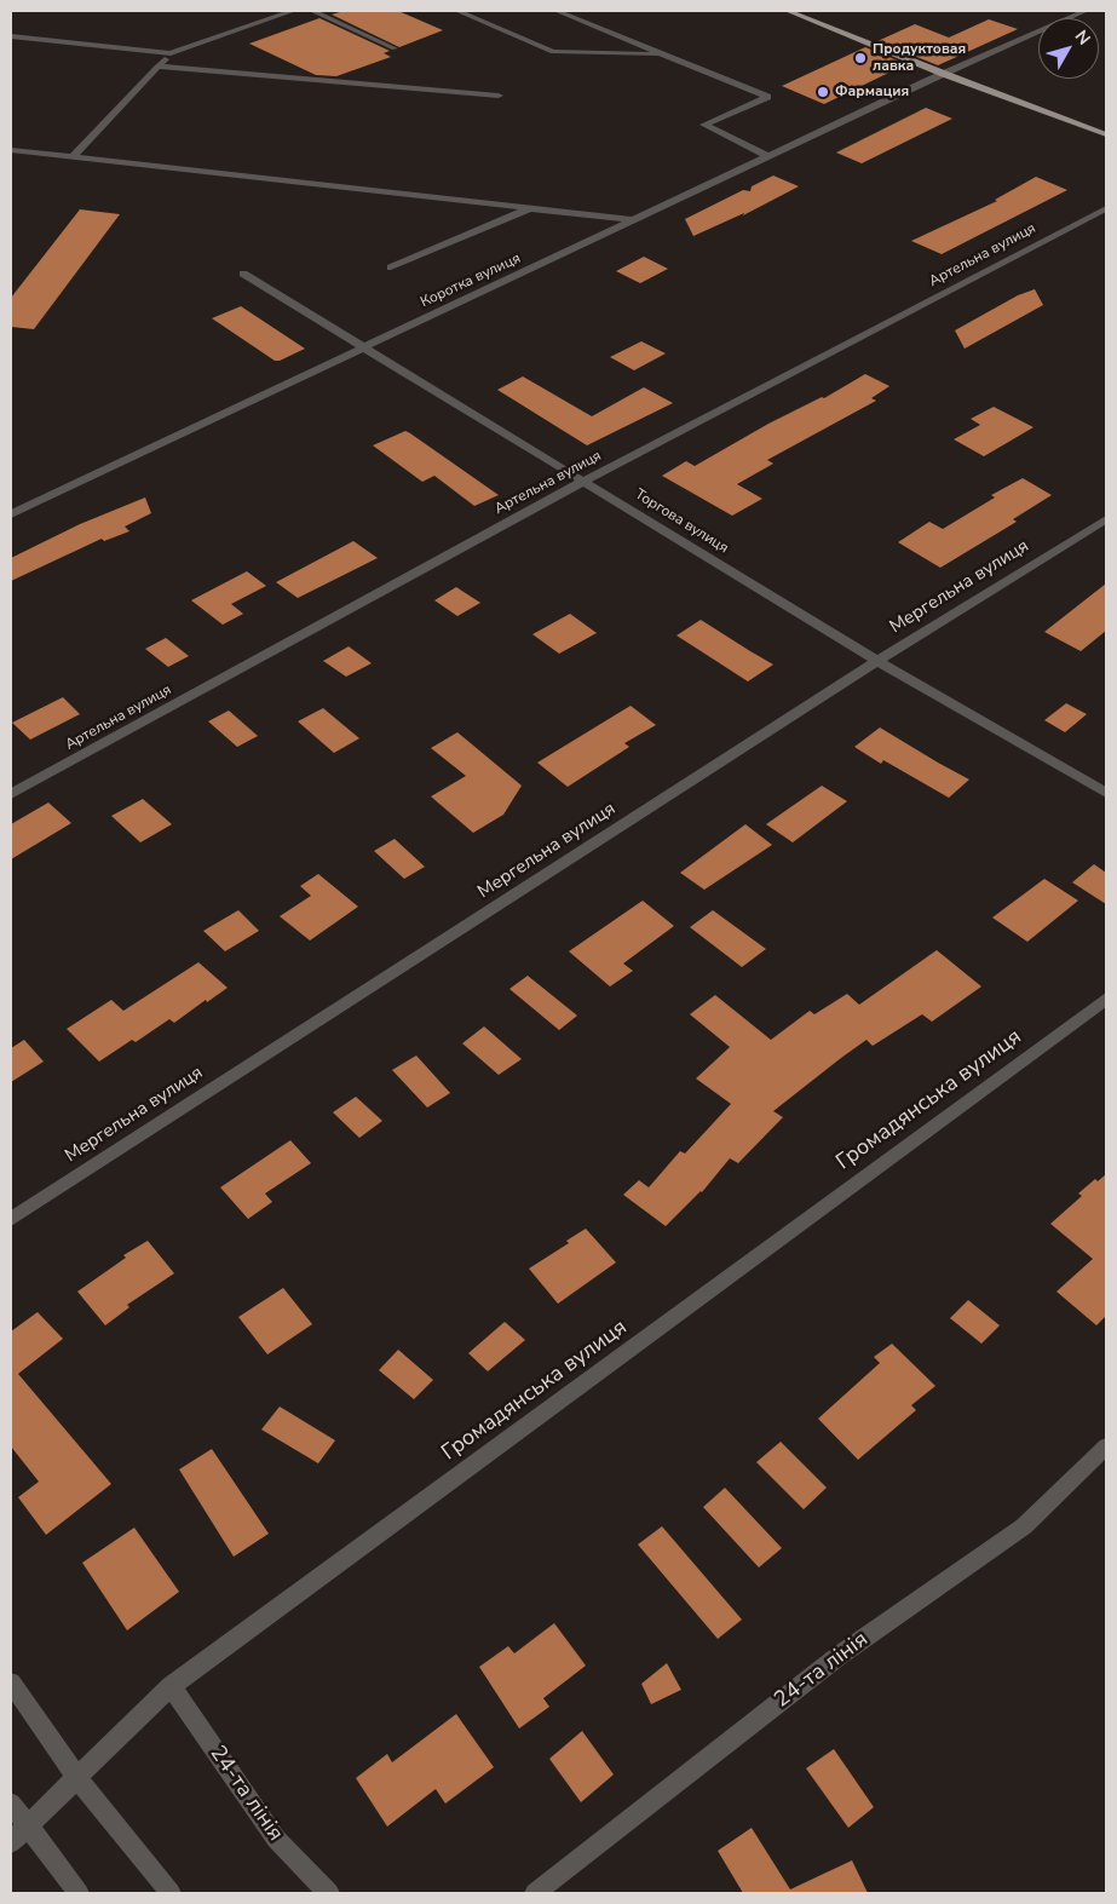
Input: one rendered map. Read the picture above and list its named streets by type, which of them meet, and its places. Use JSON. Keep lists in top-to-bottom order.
{
  "streets": {
    "street": [
      "Артельна вулиця",
      "Коротка вулиця",
      "Торгова вулиця",
      "Мергельна вулиця",
      "Громадянська вулиця",
      "24-та лінія"
    ]
  },
  "crossings": [
    ["Артельна вулиця", "Торгова вулиця"],
    ["Коротка вулиця", "Торгова вулиця"],
    ["Торгова вулиця", "Мергельна вулиця"],
    ["Громадянська вулиця", "24-та лінія"]
  ],
  "places": ["Продуктовая лавка", "Фармация"],
  "north": "top right"
}
